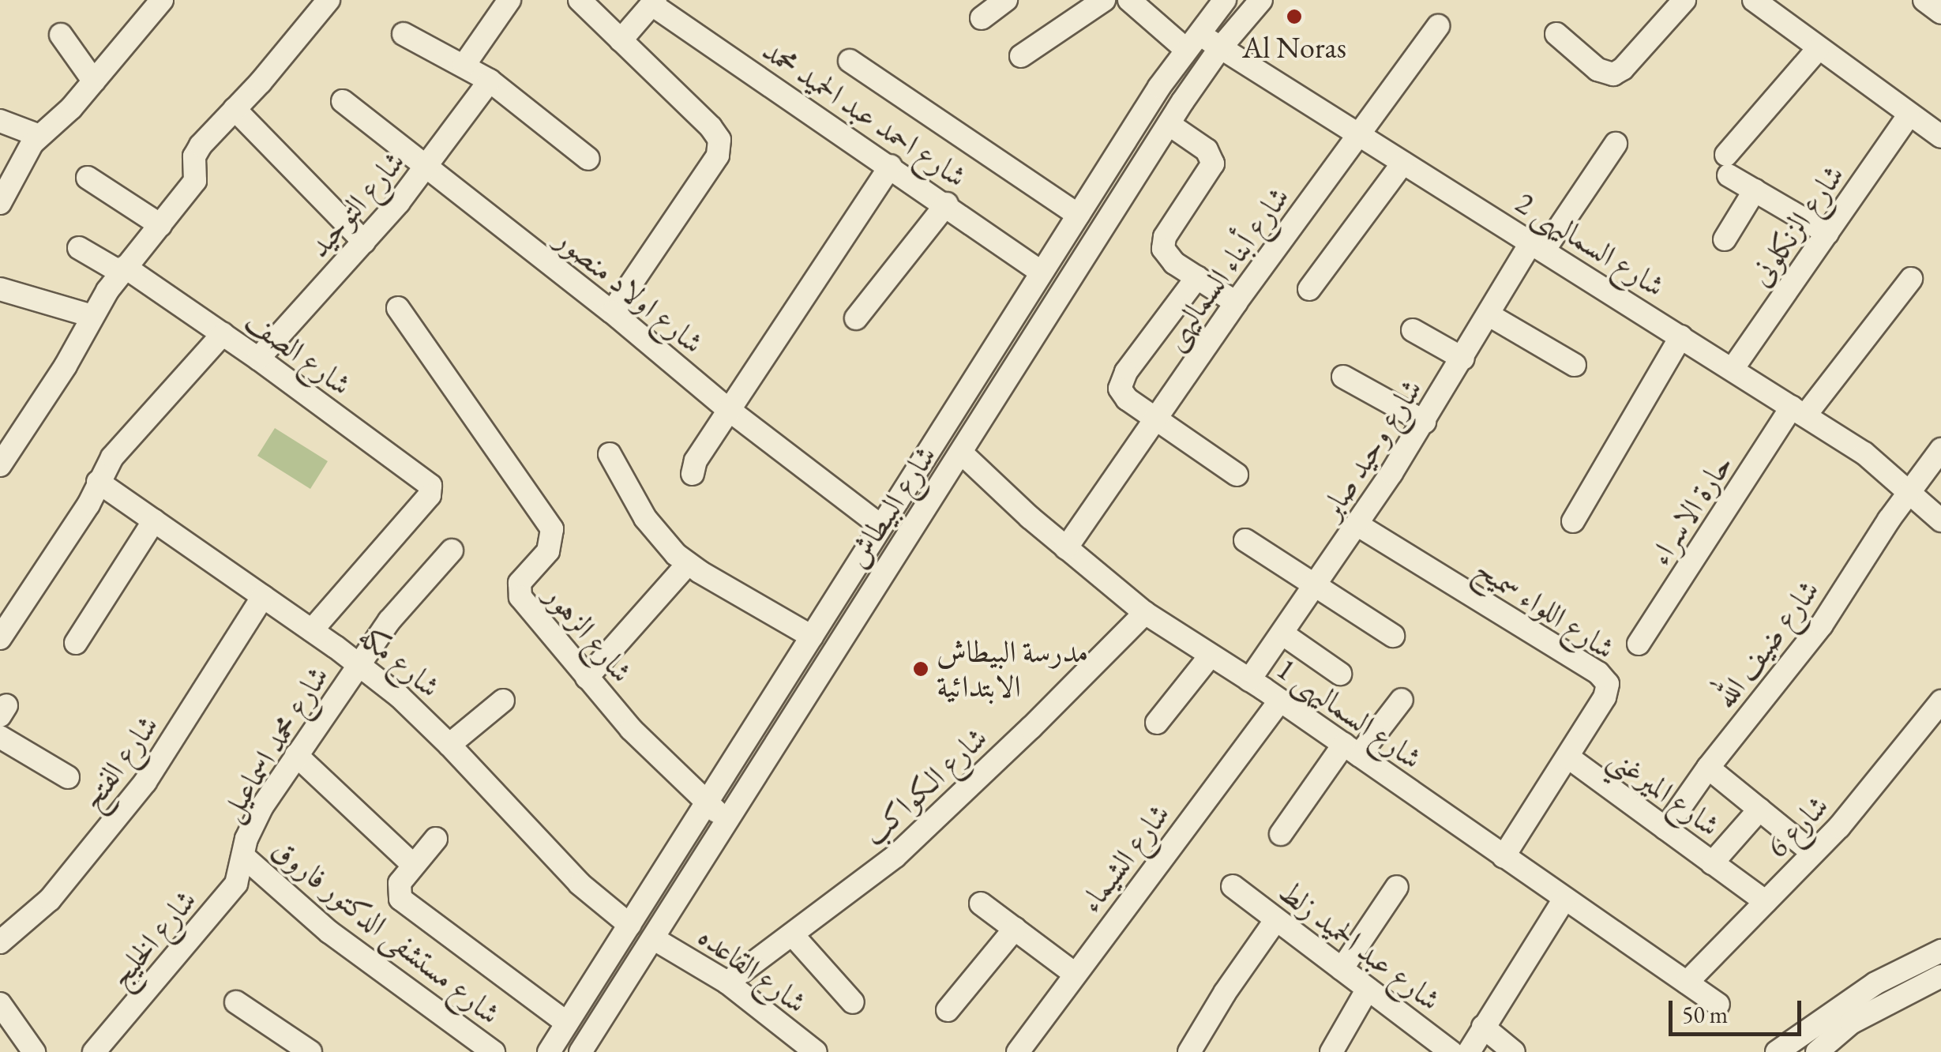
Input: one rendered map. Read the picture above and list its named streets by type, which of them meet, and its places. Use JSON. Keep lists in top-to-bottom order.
{
  "streets": {
    "street": [
      "شارع احمد عبد الحميد محمد",
      "شارع التوحيد",
      "شارع الزنكلونى",
      "شارع السماليهى 2",
      "شارع أبناء السماليهى",
      "شارع اولاد منصور",
      "شارع الصف",
      "شارع وحيد صابر",
      "شارع البيطاش",
      "حارة الاسراء",
      "شارع اللواء سميح",
      "شارع الزهور",
      "شارع ضيف الله",
      "شارع مكه",
      "شارع السماليهى 1",
      "شارع محمد اسماعيل",
      "شارع الفتح",
      "شارع الكواكب",
      "شارع الميرغني",
      "شارع 6",
      "شارع الشيماء",
      "شارع مستشفى الدكتور فاروق",
      "شارع الخليج",
      "شارع عبد الحميد زلط",
      "شارع القاعده"
    ]
  },
  "crossings": [
    ["شارع احمد عبد الحميد محمد", "شارع البيطاش"],
    ["شارع التوحيد", "شارع اولاد منصور"],
    ["شارع التوحيد", "شارع الصف"],
    ["شارع الزنكلونى", "شارع السماليهى 2"],
    ["شارع السماليهى 2", "شارع أبناء السماليهى"],
    ["شارع السماليهى 2", "شارع وحيد صابر"],
    ["شارع السماليهى 2", "شارع البيطاش"],
    ["شارع السماليهى 2", "حارة الاسراء"],
    ["شارع السماليهى 2", "شارع ضيف الله"],
    ["شارع أبناء السماليهى", "شارع السماليهى 1"],
    ["شارع اولاد منصور", "شارع البيطاش"],
    ["شارع الصف", "شارع مكه"],
    ["شارع وحيد صابر", "شارع اللواء سميح"],
    ["شارع وحيد صابر", "شارع السماليهى 1"],
    ["شارع البيطاش", "شارع الزهور"],
    ["شارع البيطاش", "شارع مكه"],
    ["شارع البيطاش", "شارع السماليهى 1"],
    ["شارع البيطاش", "شارع القاعده"],
    ["شارع اللواء سميح", "شارع السماليهى 1"],
    ["شارع اللواء سميح", "شارع الميرغني"],
    ["شارع ضيف الله", "شارع الميرغني"],
    ["شارع مكه", "شارع محمد اسماعيل"],
    ["شارع مكه", "شارع الفتح"],
    ["شارع السماليهى 1", "شارع الكواكب"],
    ["شارع السماليهى 1", "شارع 6"],
    ["شارع السماليهى 1", "شارع الشيماء"],
    ["شارع محمد اسماعيل", "شارع مستشفى الدكتور فاروق"],
    ["شارع محمد اسماعيل", "شارع الخليج"],
    ["شارع الكواكب", "شارع القاعده"],
    ["شارع الميرغني", "شارع 6"],
    ["شارع مستشفى الدكتور فاروق", "شارع الخليج"]
  ],
  "places": ["Al Noras", "مدرسة البيطاش الابتدائية"],
  "scale_bar": "50 m"
}
